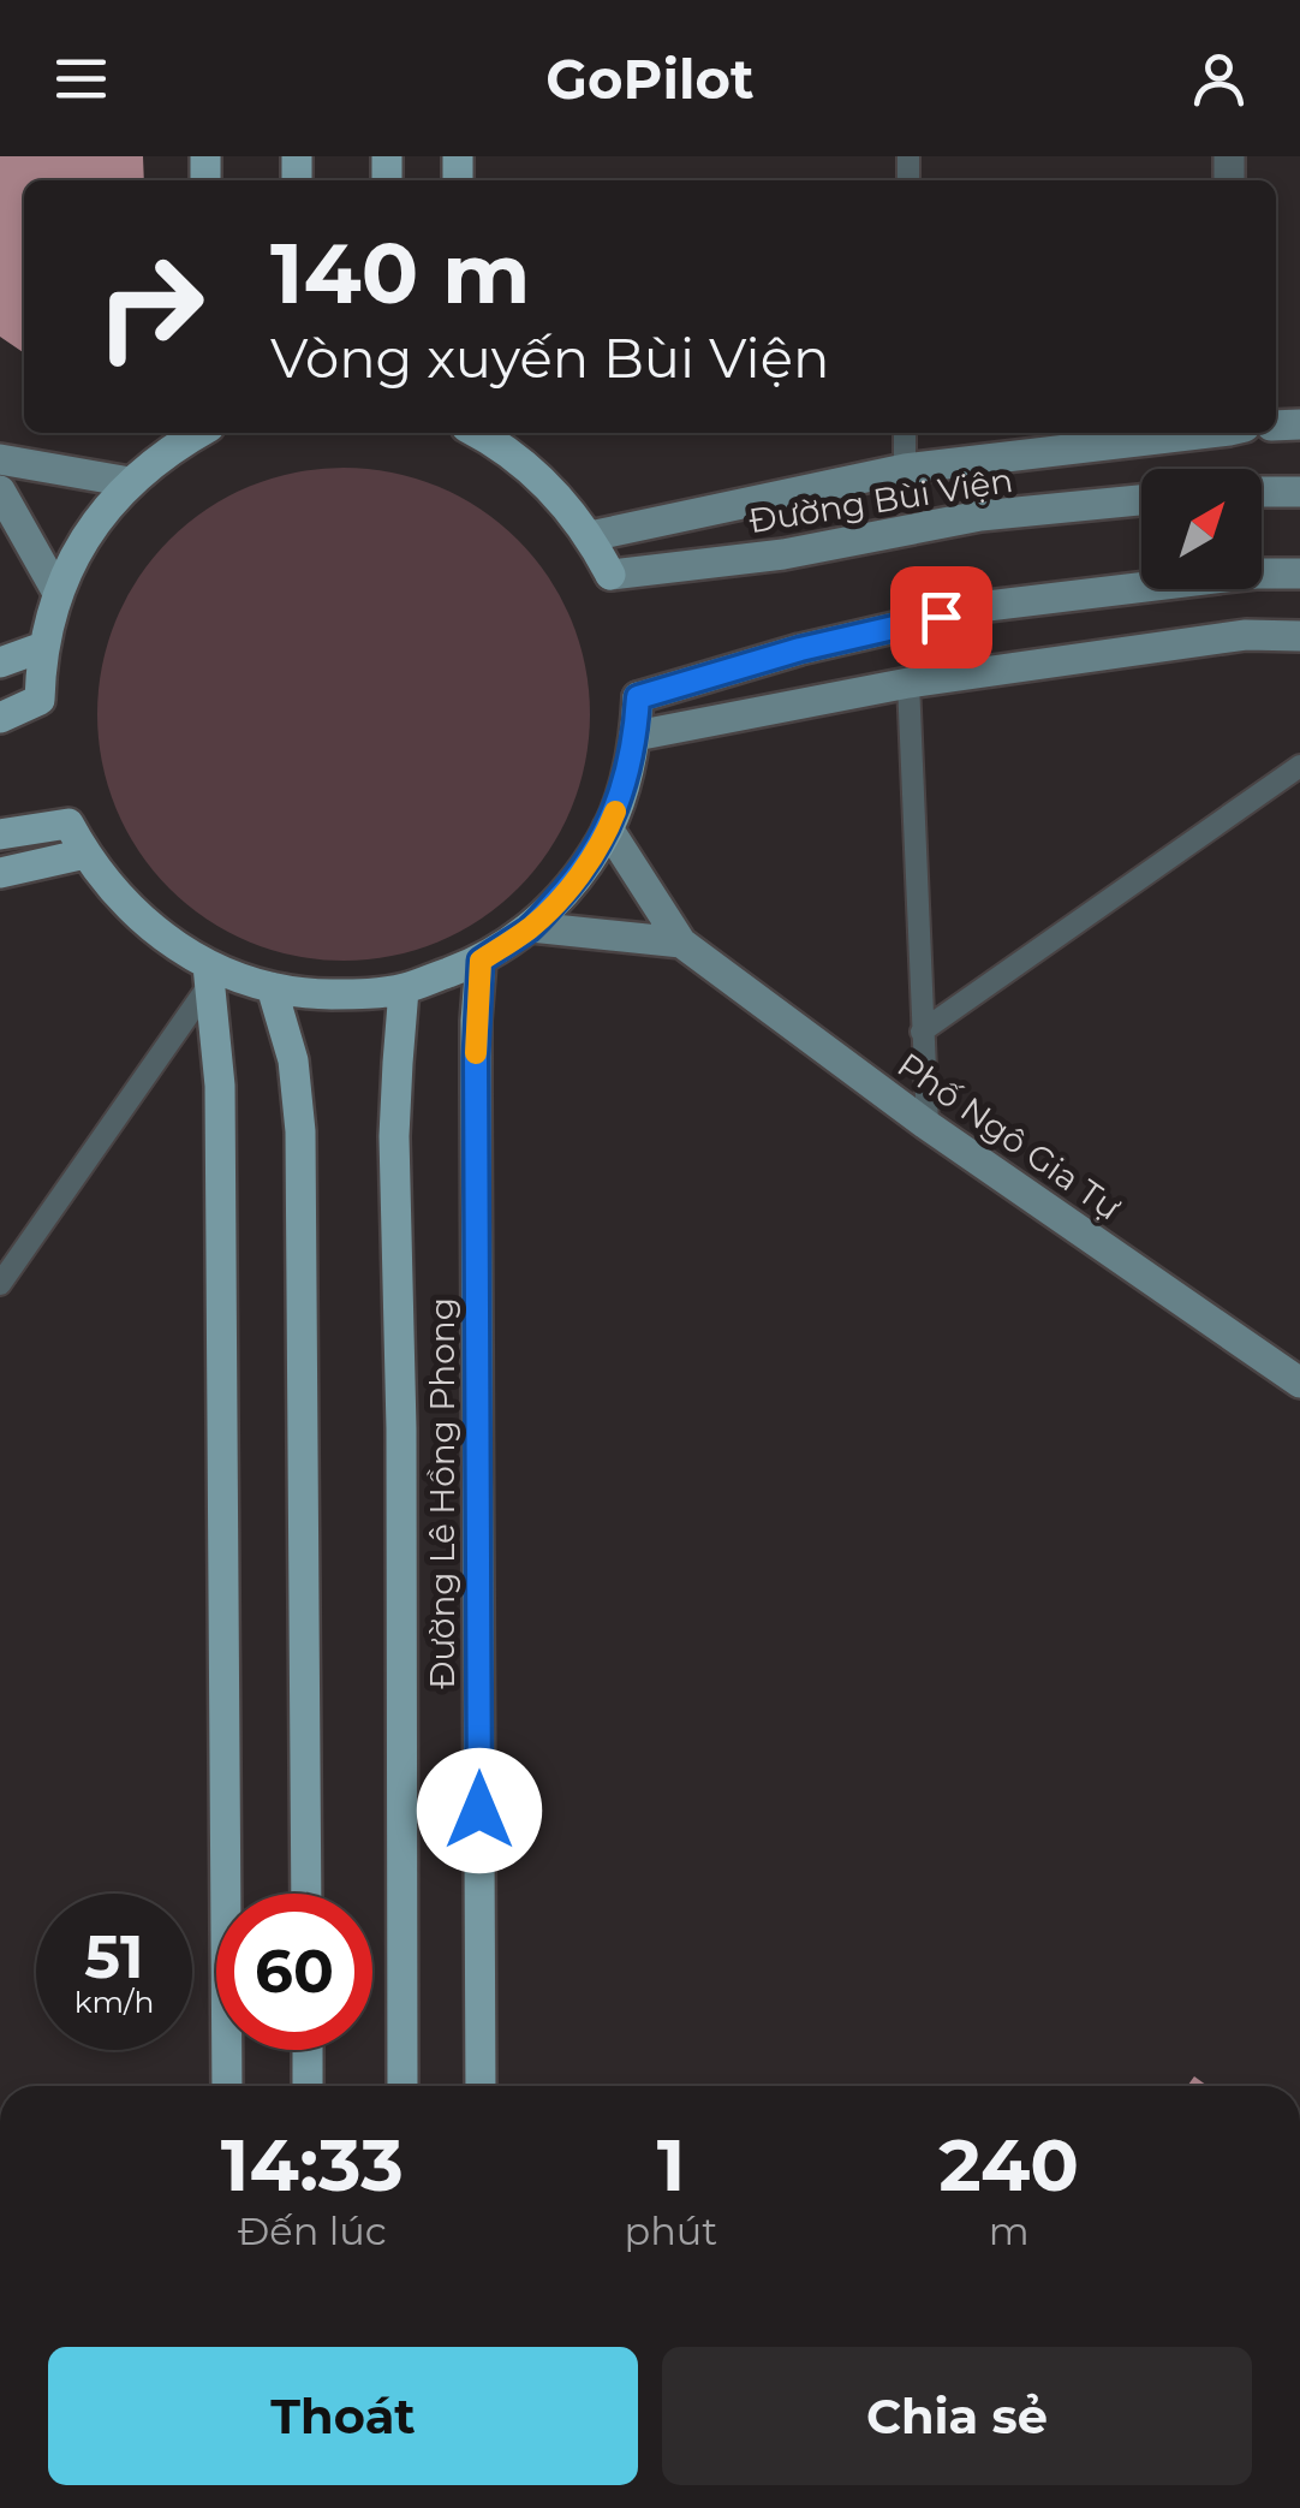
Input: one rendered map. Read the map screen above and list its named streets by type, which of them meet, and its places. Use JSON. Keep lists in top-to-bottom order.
{
  "streets": {
    "main road": ["Đường Bùi Viện", "Phố Ngô Gia Tự", "Đường Lê Hồng Phong"]
  },
  "north": "top right",
  "page": {
    "header": "GoPilot",
    "turn": ["140 m", "Vòng xuyến Bùi Viện"],
    "speed": "51 km/h",
    "limit": "60",
    "eta": [
      "14:33",
      "Đến lúc",
      "1",
      "phút",
      "240",
      "m"
    ],
    "buttons": ["Thoát", "Chia sẻ"]
  }
}
